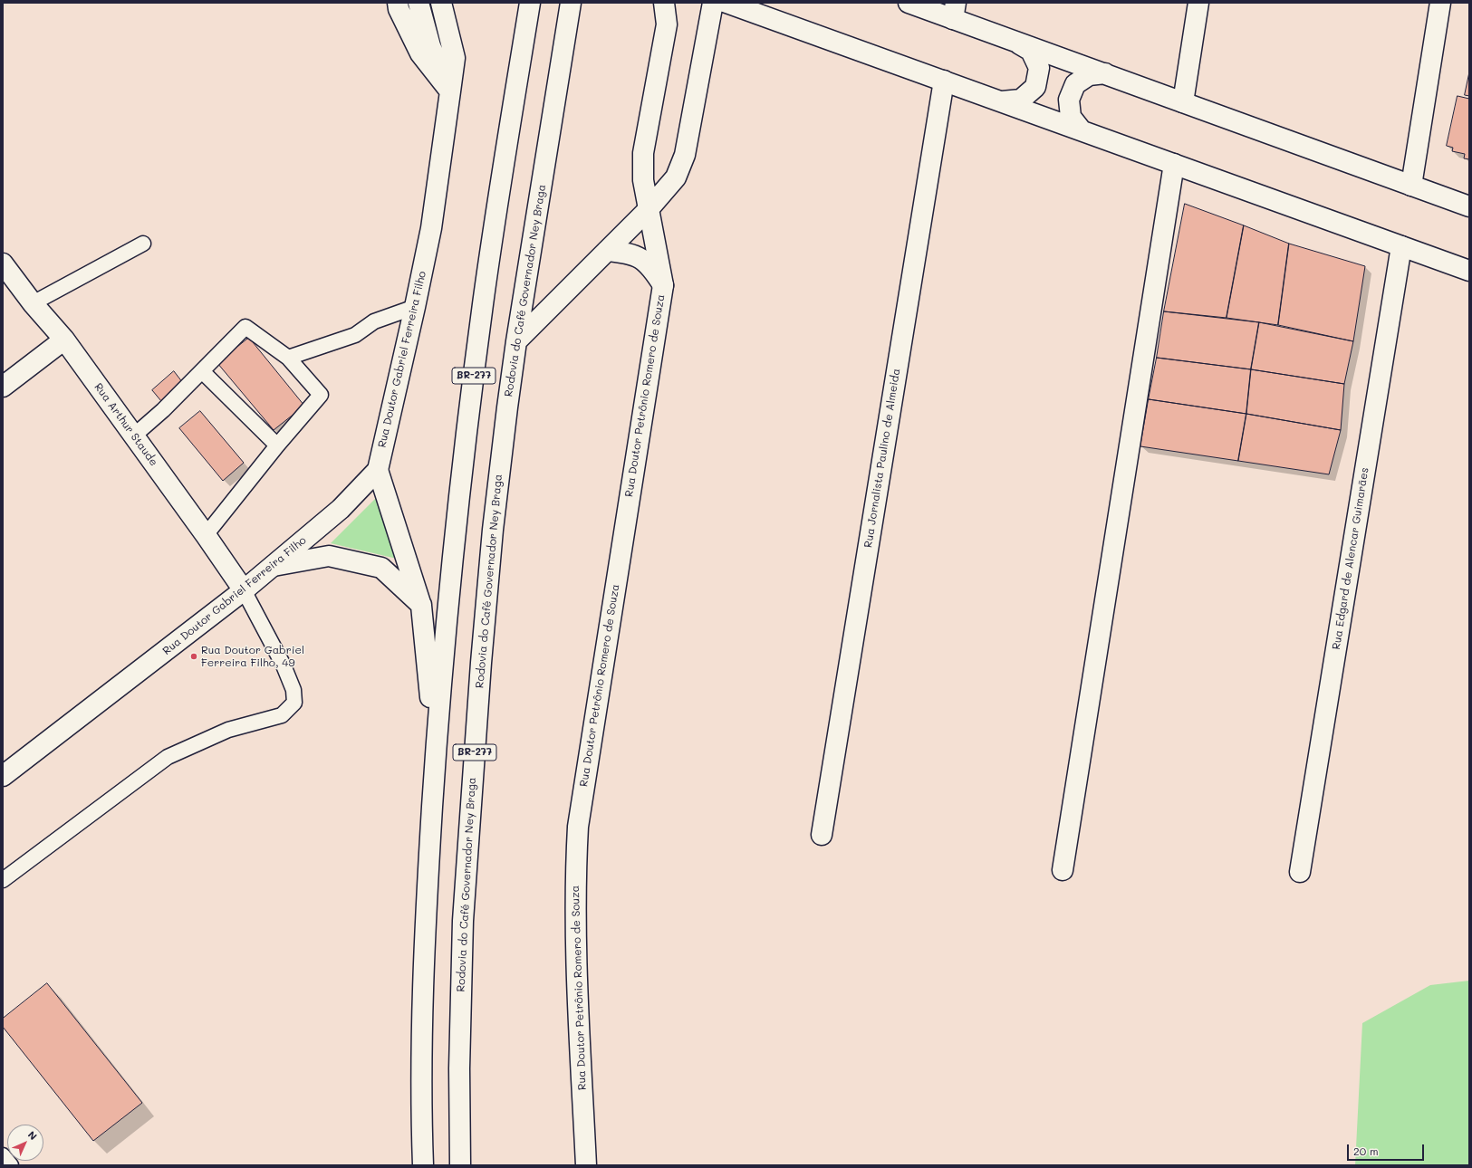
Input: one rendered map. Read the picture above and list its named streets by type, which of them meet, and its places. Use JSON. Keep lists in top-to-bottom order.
{
  "streets": {
    "main road": [
      "Rodovia do Café Governador Ney Braga",
      "Rua Doutor Gabriel Ferreira Filho",
      "BR-277",
      "Rua Doutor Petrônio Romero de Souza",
      "Rua Arthur Staude",
      "Rua Jornalista Paulino de Almeida",
      "Rua Edgard de Alencar Guimarães"
    ]
  },
  "crossings": [
    ["Rua Doutor Gabriel Ferreira Filho", "Rua Arthur Staude"]
  ],
  "places": ["Rua Doutor Gabriel Ferreira Filho, 49"],
  "scale_bar": "20 m",
  "north": "top right"
}
